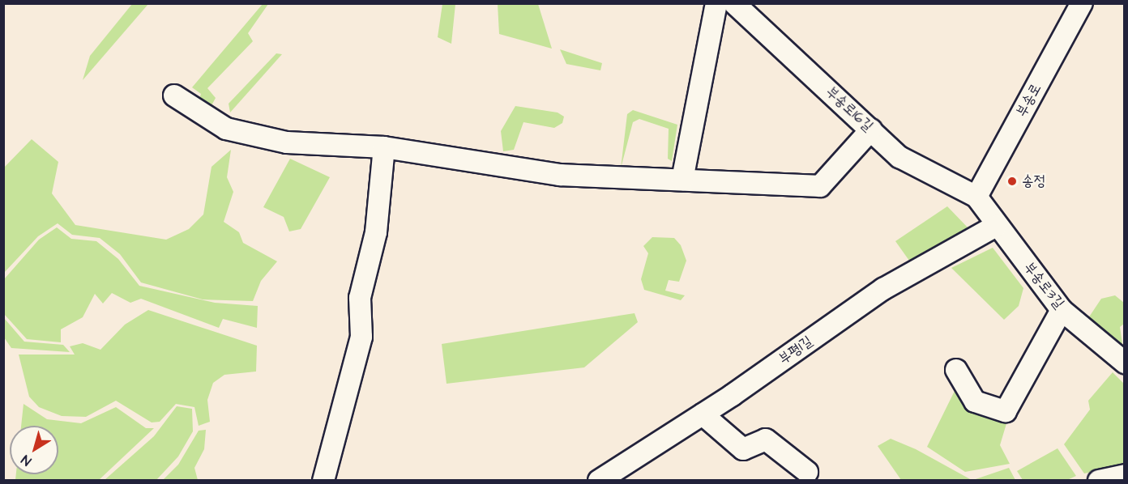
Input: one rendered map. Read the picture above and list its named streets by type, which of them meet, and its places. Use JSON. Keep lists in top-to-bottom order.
{
  "streets": {
    "street": [
      "부송로",
      "부송로16길",
      "부송로3길",
      "부평1길"
    ]
  },
  "crossings": [
    ["부송로", "부송로16길"],
    ["부송로", "부송로3길"],
    ["부송로16길", "부송로3길"],
    ["부송로3길", "부평1길"]
  ],
  "places": ["송정"],
  "north": "bottom left"
}
